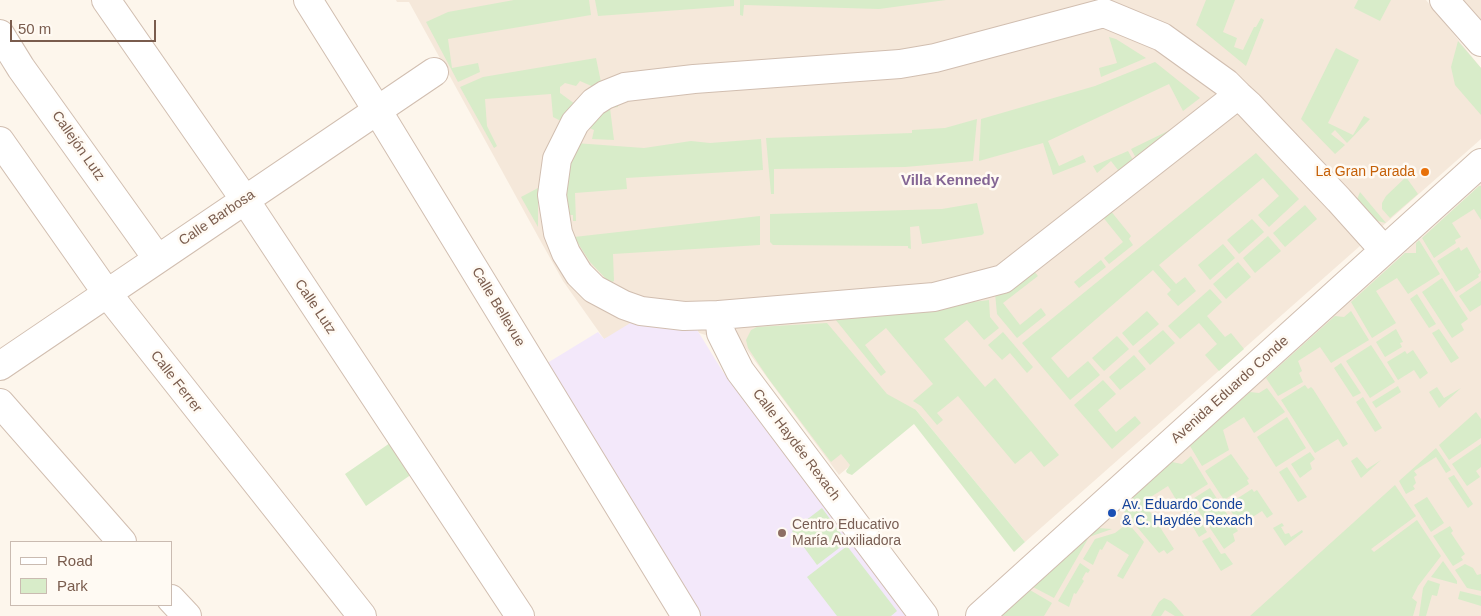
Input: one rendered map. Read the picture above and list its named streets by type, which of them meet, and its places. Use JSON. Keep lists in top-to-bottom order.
{
  "streets": {
    "street": [
      "Callejón Lutz",
      "Calle Barbosa",
      "Calle Lutz",
      "Calle Bellevue",
      "Calle Ferrer",
      "Avenida Eduardo Conde",
      "Calle Haydée Rexach"
    ]
  },
  "crossings": [
    ["Callejón Lutz", "Calle Barbosa"],
    ["Calle Barbosa", "Calle Lutz"],
    ["Calle Barbosa", "Calle Bellevue"],
    ["Calle Barbosa", "Calle Ferrer"]
  ],
  "districts": ["Villa Kennedy"],
  "places": ["La Gran Parada", "Av. Eduardo Conde & C. Haydée Rexach", "Centro Educativo María Auxiliadora"],
  "legend": ["Road", "Park"],
  "scale_bar": "50 m"
}
